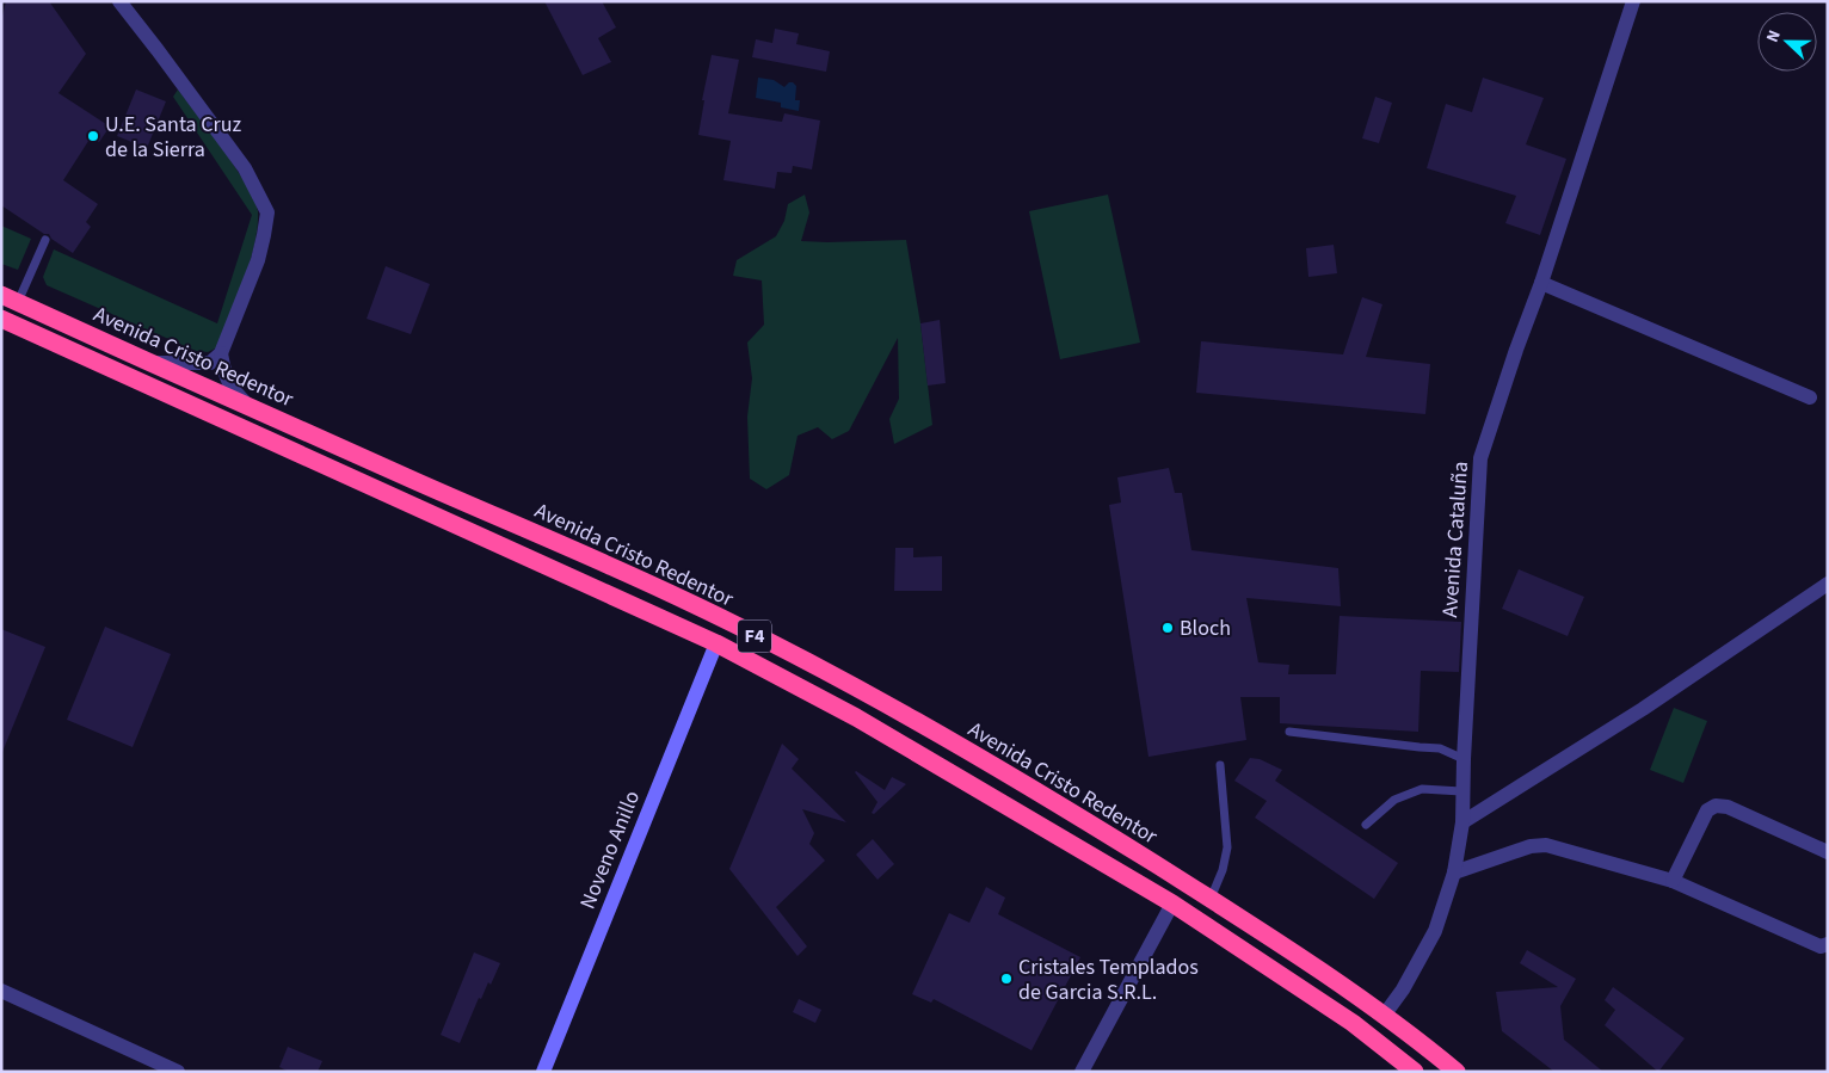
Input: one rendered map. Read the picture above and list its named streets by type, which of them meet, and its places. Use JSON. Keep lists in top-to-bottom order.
{
  "streets": {
    "highway": ["Avenida Cristo Redentor", "F4"],
    "street": ["Avenida Cataluña", "Noveno Anillo"]
  },
  "crossings": [
    ["Avenida Cristo Redentor", "Avenida Cataluña"],
    ["Avenida Cristo Redentor", "Noveno Anillo"]
  ],
  "places": ["U.E. Santa Cruz de la Sierra", "Bloch", "Cristales Templados de Garcia S.R.L."],
  "north": "left"
}
